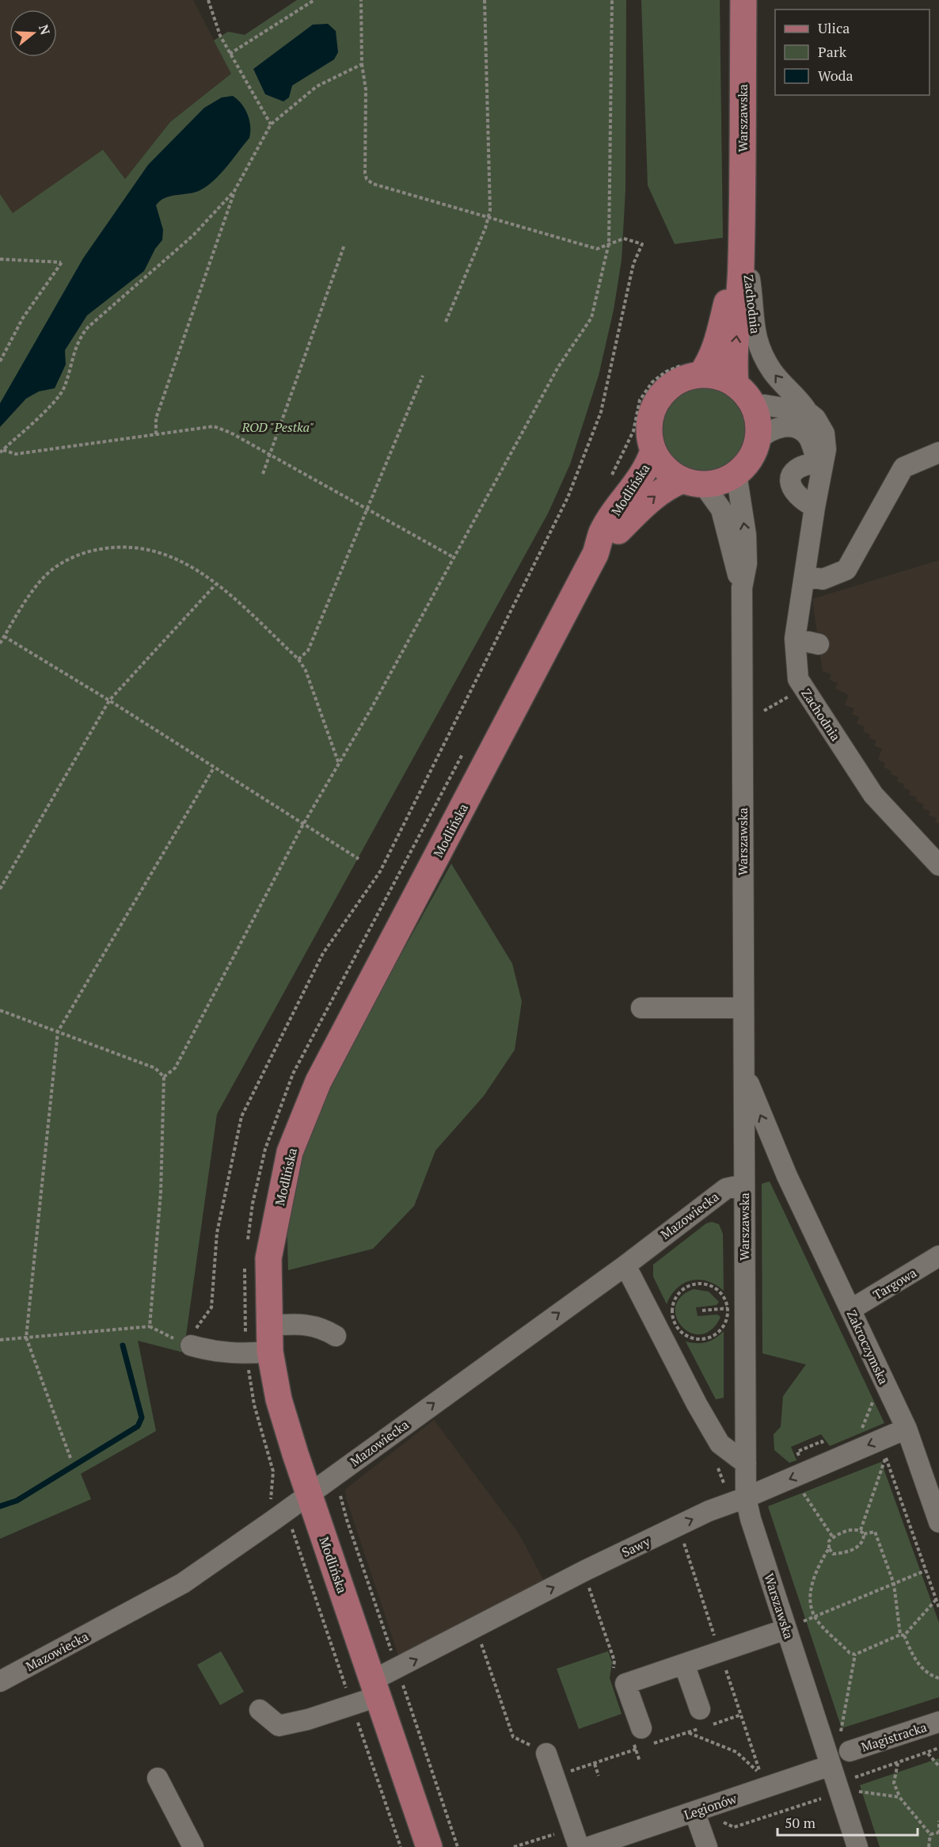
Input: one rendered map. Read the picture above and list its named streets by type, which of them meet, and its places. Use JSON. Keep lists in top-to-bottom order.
{
  "streets": {
    "main road": ["Warszawska", "Modlińska"],
    "street": [
      "Zachodnia",
      "Mazowiecka",
      "Targowa",
      "Zakroczymska",
      "Sawy",
      "Magistracka",
      "Legionów"
    ]
  },
  "crossings": [
    ["Warszawska", "Zachodnia"],
    ["Warszawska", "Modlińska"],
    ["Warszawska", "Mazowiecka"],
    ["Warszawska", "Zakroczymska"],
    ["Warszawska", "Sawy"],
    ["Warszawska", "Legionów"],
    ["Zachodnia", "Modlińska"],
    ["Modlińska", "Mazowiecka"],
    ["Modlińska", "Sawy"],
    ["Targowa", "Zakroczymska"],
    ["Zakroczymska", "Sawy"]
  ],
  "one_way": ["Mazowiecka"],
  "parks": ["ROD \"Pestka\""],
  "legend": ["Ulica", "Park", "Woda"],
  "scale_bar": "50 m",
  "north": "right"
}
